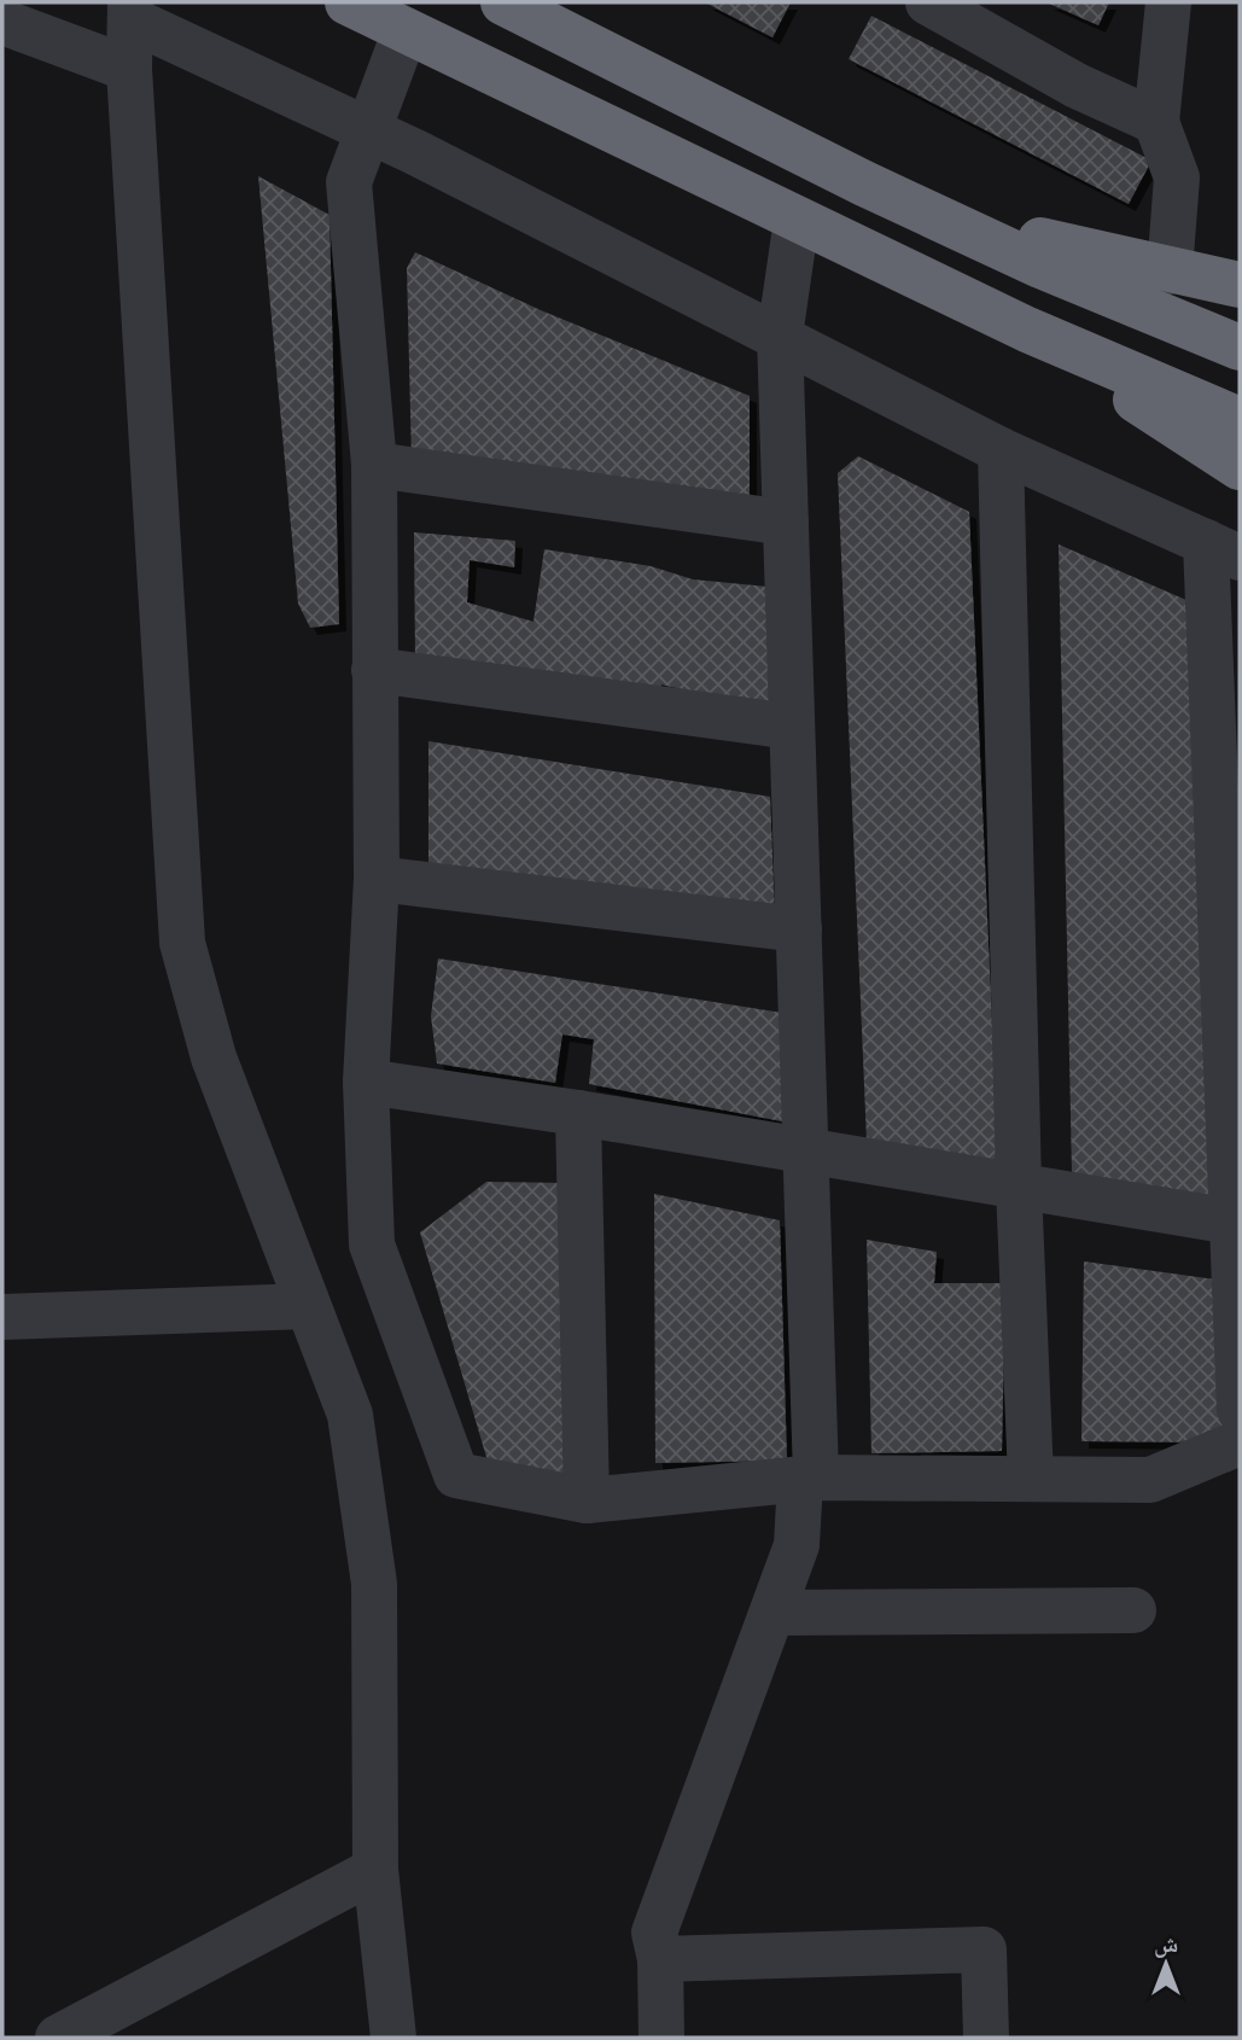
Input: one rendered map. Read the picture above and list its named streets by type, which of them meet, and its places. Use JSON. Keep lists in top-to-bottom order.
{
  "north": "top"
}
